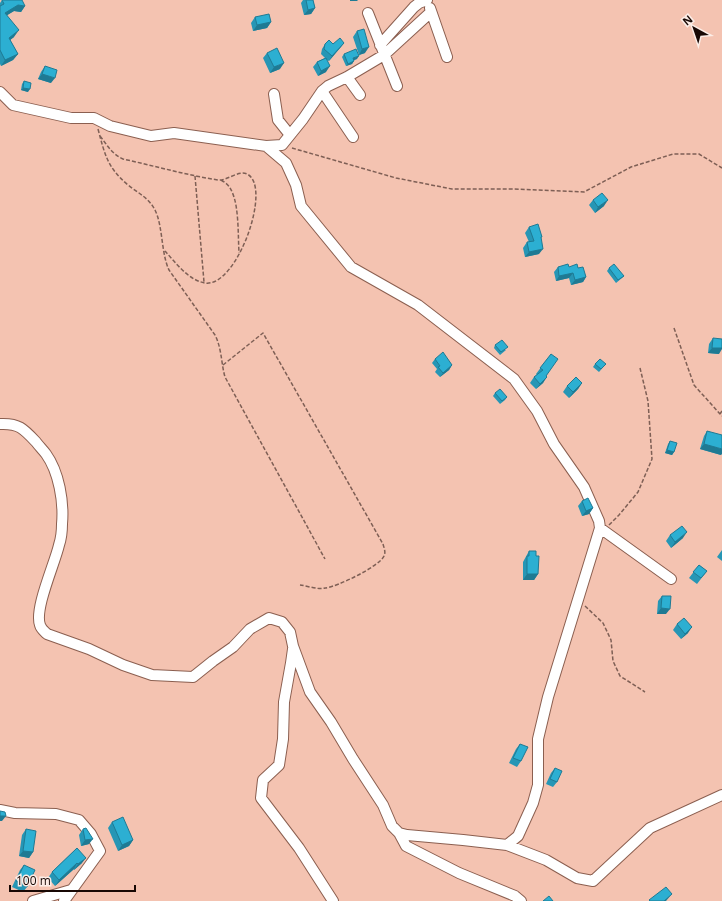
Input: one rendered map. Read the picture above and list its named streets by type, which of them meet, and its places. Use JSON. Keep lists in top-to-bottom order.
{
  "scale_bar": "100 m",
  "north": "top left"
}
